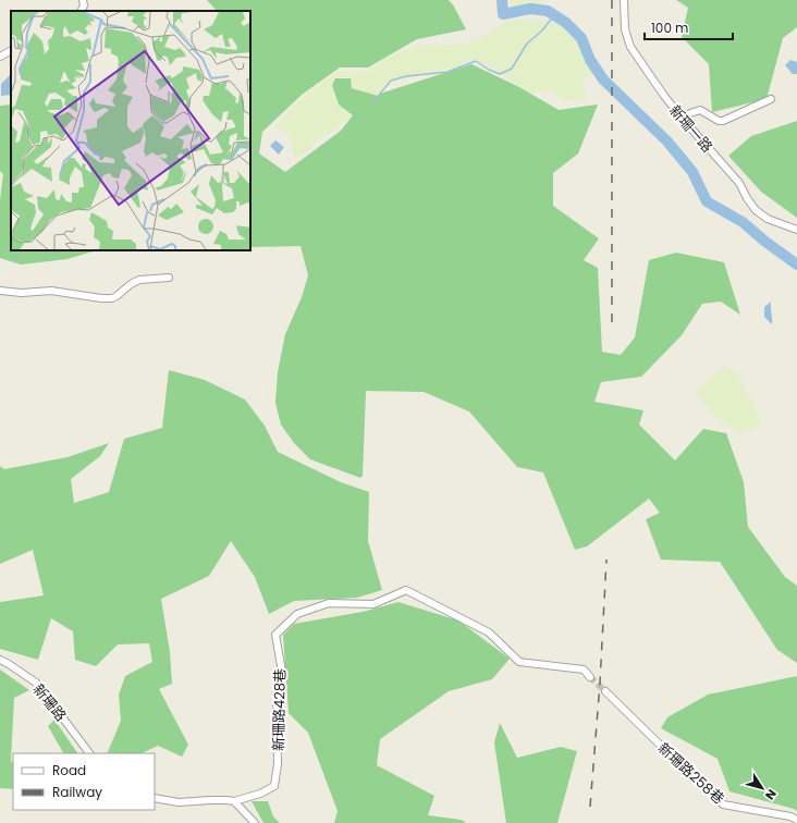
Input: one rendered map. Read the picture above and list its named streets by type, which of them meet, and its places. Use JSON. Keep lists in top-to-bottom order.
{
  "streets": {
    "street": [
      "新珊一路",
      "新珊路",
      "新珊路428巷",
      "新珊路258巷"
    ]
  },
  "legend": ["Road", "Railway"],
  "scale_bar": "100 m",
  "north": "bottom right"
}
